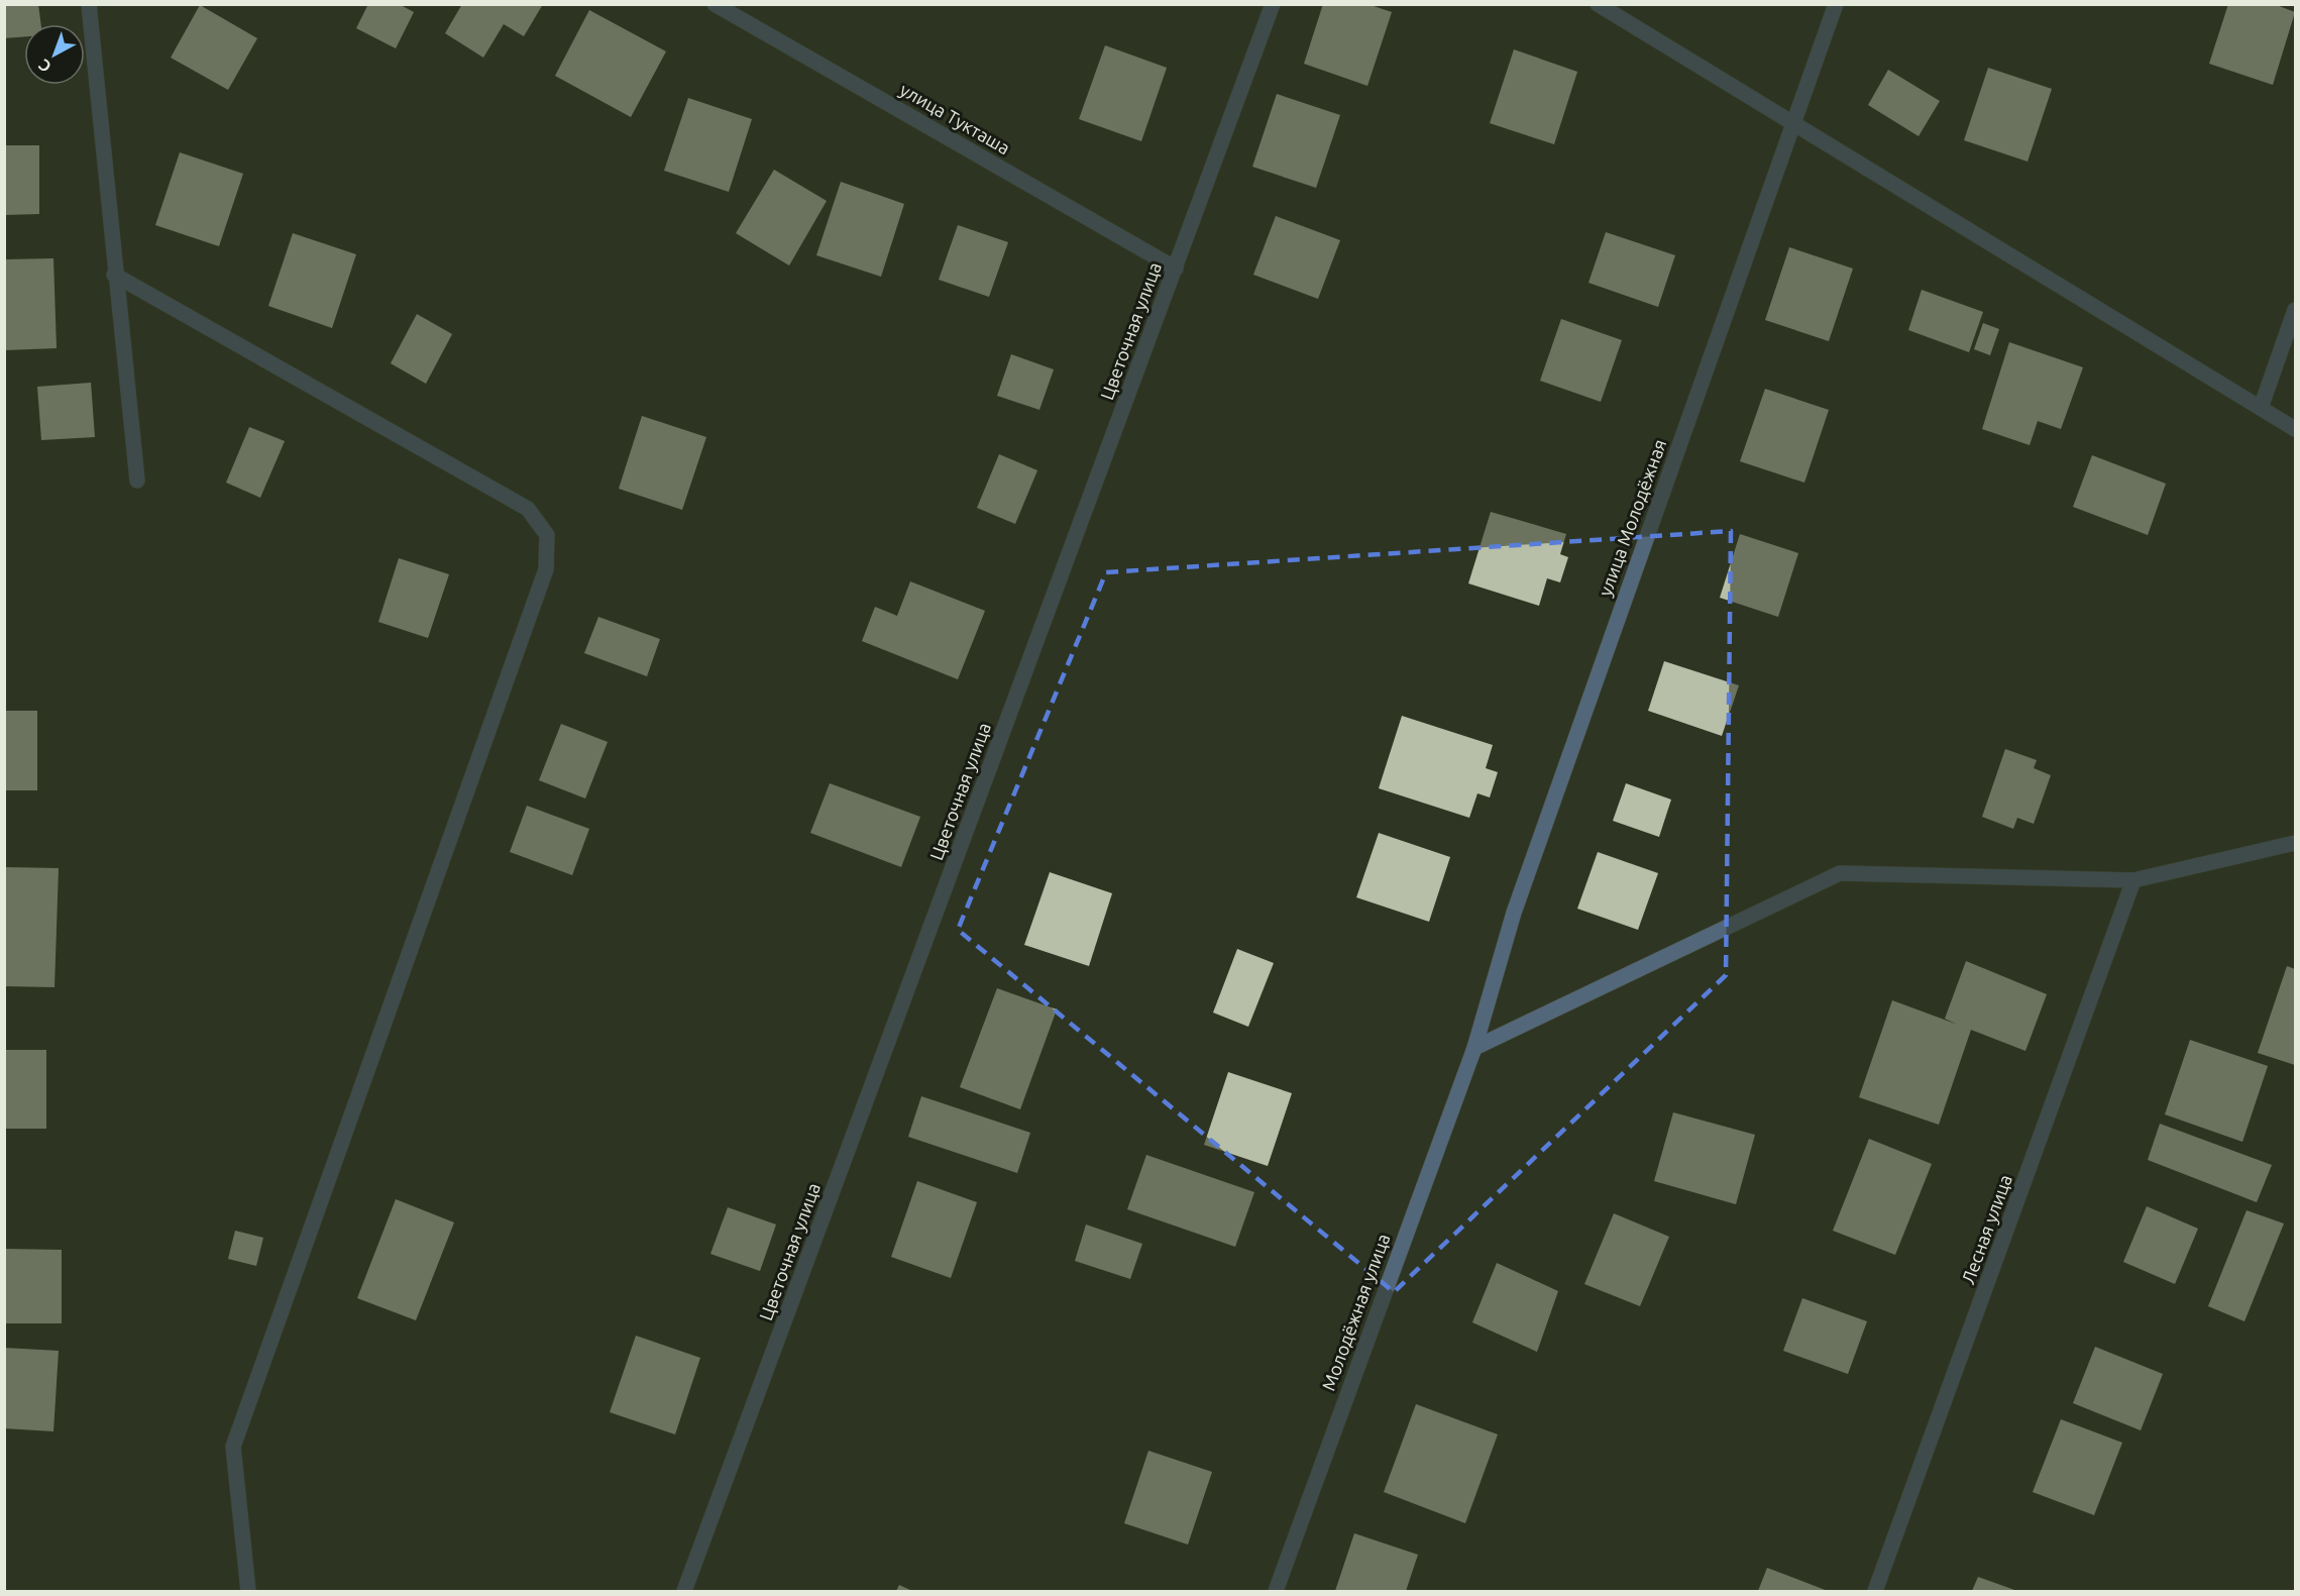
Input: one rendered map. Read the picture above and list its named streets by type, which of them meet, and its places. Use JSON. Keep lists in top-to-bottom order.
{
  "streets": {
    "street": [
      "улица Тукташа",
      "Цветочная улица",
      "улица Молодёжная",
      "Лесная улица",
      "Молодёжная улица"
    ]
  },
  "crossings": [
    ["улица Тукташа", "Цветочная улица"],
    ["улица Молодёжная", "Молодёжная улица"]
  ],
  "north": "bottom left"
}
